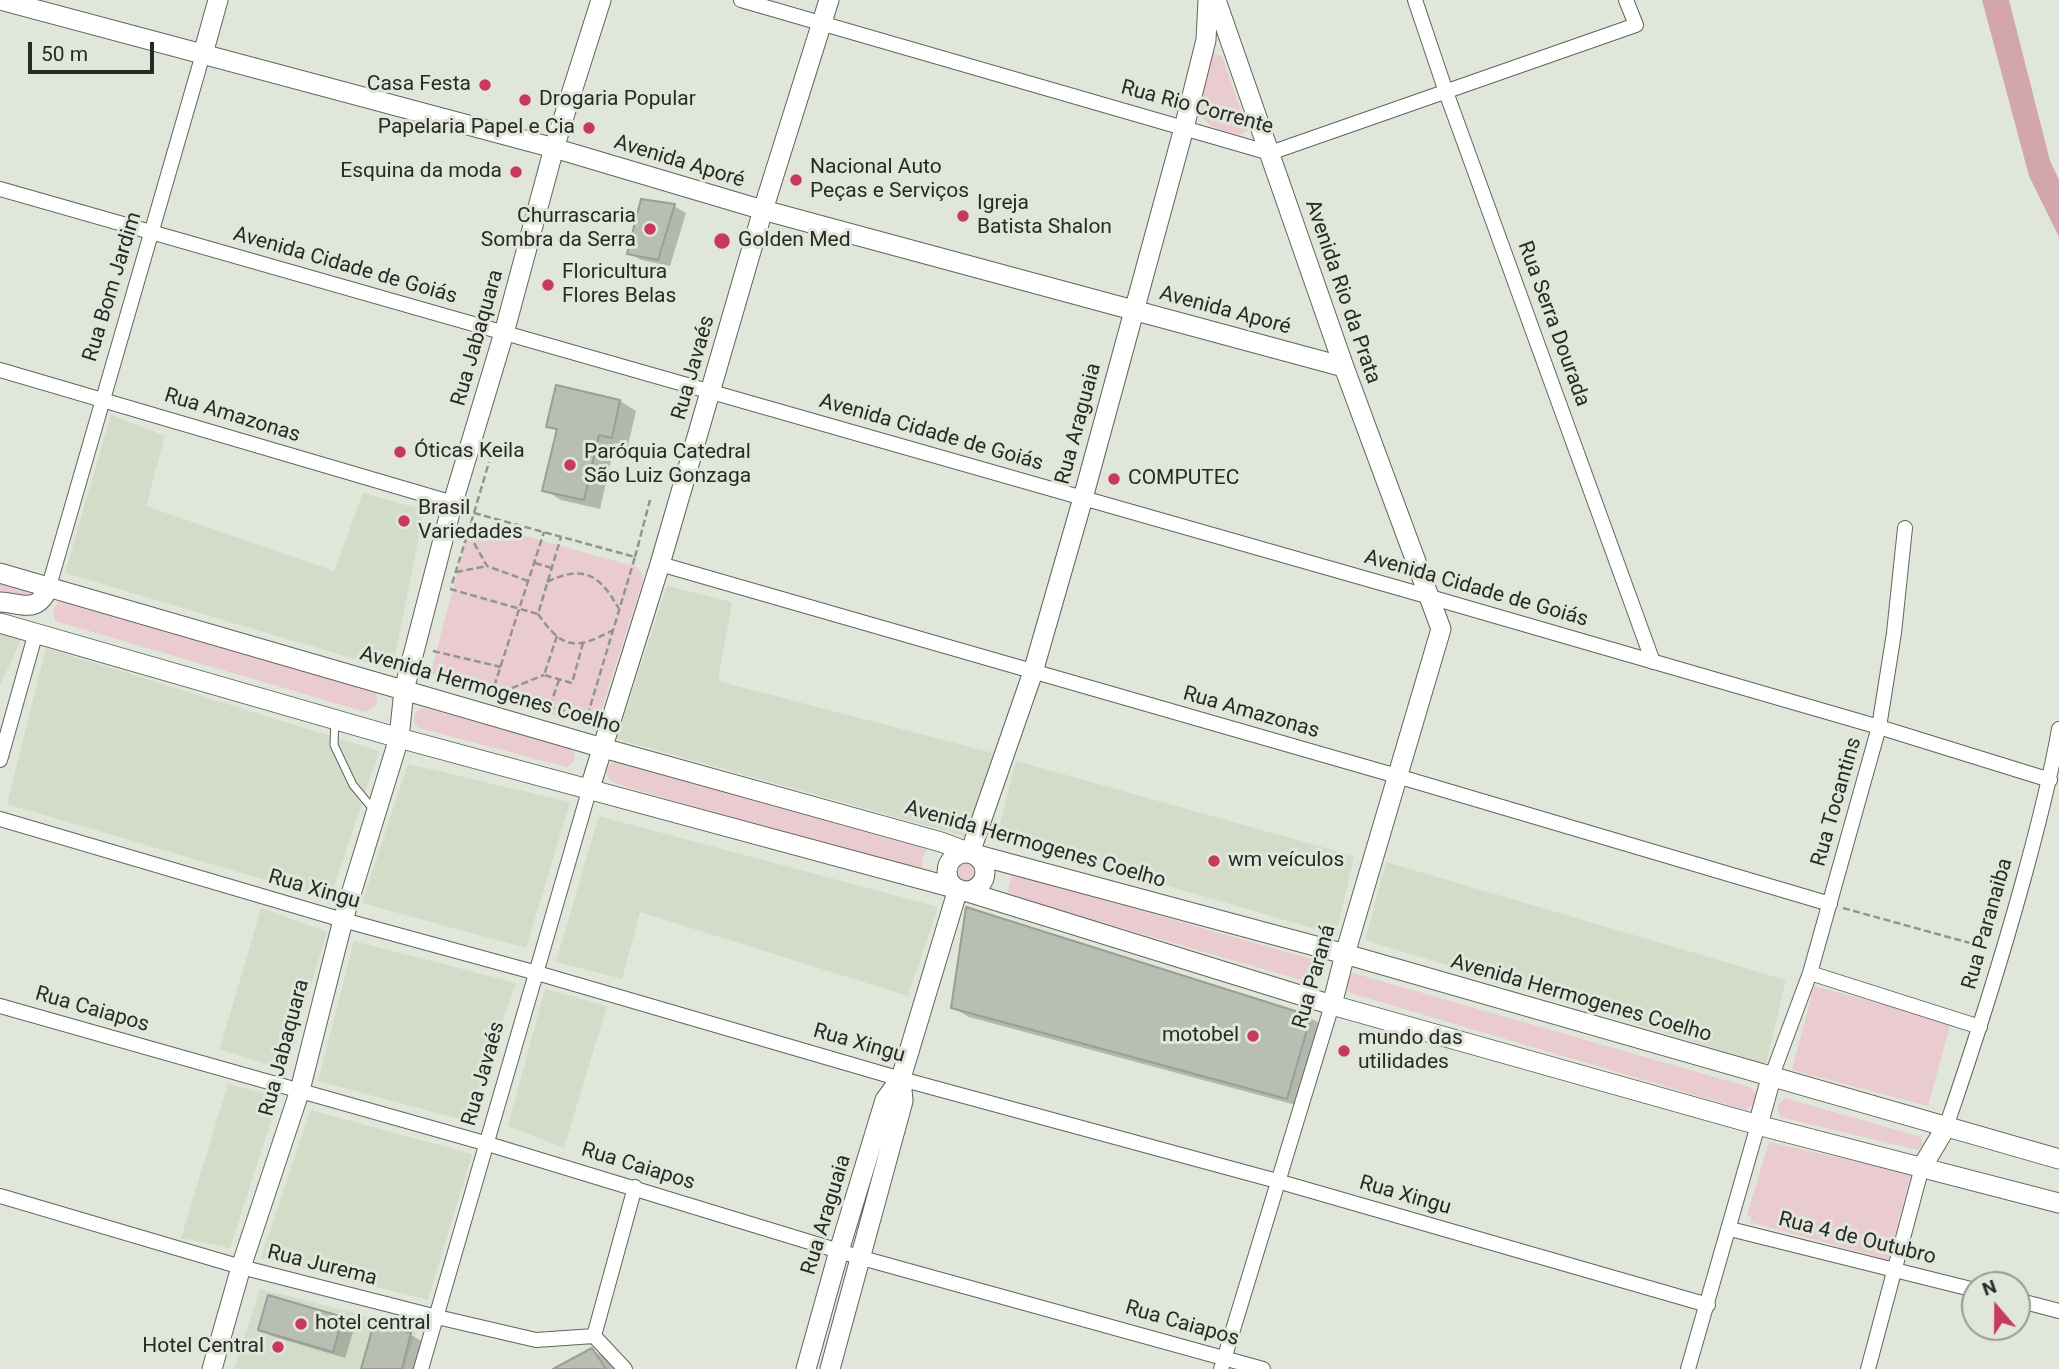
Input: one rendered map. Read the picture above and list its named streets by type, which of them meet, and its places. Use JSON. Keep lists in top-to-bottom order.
{
  "streets": {
    "main road": [
      "Avenida Aporé",
      "Rua Bom Jardim",
      "Avenida Rio da Prata",
      "Rua Jabaquara",
      "Rua Javaés",
      "Rua Araguaia",
      "Avenida Hermogenes Coelho",
      "Rua Paraná"
    ],
    "street": [
      "Rua Rio Corrente",
      "Avenida Cidade de Goiás",
      "Rua Serra Dourada",
      "Rua Amazonas",
      "Rua Tocantins",
      "Rua Xingu",
      "Rua Paranaiba",
      "Rua Caiapos",
      "Rua 4 de Outubro",
      "Rua Jurema"
    ]
  },
  "crossings": [
    ["Rua Rio Corrente", "Avenida Rio da Prata"],
    ["Rua Rio Corrente", "Rua Serra Dourada"],
    ["Rua Rio Corrente", "Rua Javaés"],
    ["Rua Rio Corrente", "Rua Araguaia"],
    ["Avenida Aporé", "Rua Bom Jardim"],
    ["Avenida Aporé", "Avenida Rio da Prata"],
    ["Avenida Aporé", "Rua Jabaquara"],
    ["Avenida Aporé", "Rua Javaés"],
    ["Avenida Aporé", "Rua Araguaia"],
    ["Avenida Cidade de Goiás", "Rua Bom Jardim"],
    ["Avenida Cidade de Goiás", "Avenida Rio da Prata"],
    ["Avenida Cidade de Goiás", "Rua Serra Dourada"],
    ["Avenida Cidade de Goiás", "Rua Jabaquara"],
    ["Avenida Cidade de Goiás", "Rua Javaés"],
    ["Avenida Cidade de Goiás", "Rua Araguaia"],
    ["Avenida Cidade de Goiás", "Rua Tocantins"],
    ["Avenida Cidade de Goiás", "Rua Paranaiba"],
    ["Avenida Cidade de Goiás", "Rua Paraná"],
    ["Rua Bom Jardim", "Rua Amazonas"],
    ["Rua Bom Jardim", "Avenida Hermogenes Coelho"],
    ["Avenida Rio da Prata", "Rua Paraná"],
    ["Rua Jabaquara", "Rua Amazonas"],
    ["Rua Jabaquara", "Avenida Hermogenes Coelho"],
    ["Rua Jabaquara", "Rua Xingu"],
    ["Rua Jabaquara", "Rua Caiapos"],
    ["Rua Jabaquara", "Rua Jurema"],
    ["Rua Javaés", "Rua Amazonas"],
    ["Rua Javaés", "Avenida Hermogenes Coelho"],
    ["Rua Javaés", "Rua Xingu"],
    ["Rua Javaés", "Rua Caiapos"],
    ["Rua Javaés", "Rua Jurema"],
    ["Rua Amazonas", "Rua Araguaia"],
    ["Rua Amazonas", "Rua Tocantins"],
    ["Rua Amazonas", "Rua Paraná"],
    ["Rua Araguaia", "Avenida Hermogenes Coelho"],
    ["Rua Araguaia", "Rua Xingu"],
    ["Rua Araguaia", "Rua Caiapos"],
    ["Avenida Hermogenes Coelho", "Rua Tocantins"],
    ["Avenida Hermogenes Coelho", "Rua Paranaiba"],
    ["Avenida Hermogenes Coelho", "Rua Paraná"],
    ["Rua Xingu", "Rua Paraná"],
    ["Rua Paraná", "Rua Caiapos"]
  ],
  "places": [
    "Casa Festa",
    "Drogaria Popular",
    "Papelaria Papel e Cia",
    "Esquina da moda",
    "Nacional Auto Peças e Serviços",
    "Igreja Batista Shalon",
    "Churrascaria Sombra da Serra",
    "Golden Med",
    "Floricultura Flores Belas",
    "Óticas Keila",
    "Paróquia Catedral São Luiz Gonzaga",
    "COMPUTEC",
    "Brasil Variedades",
    "wm veículos",
    "motobel",
    "mundo das utilidades",
    "hotel central",
    "Hotel Central"
  ],
  "scale_bar": "50 m",
  "north": "top"
}
